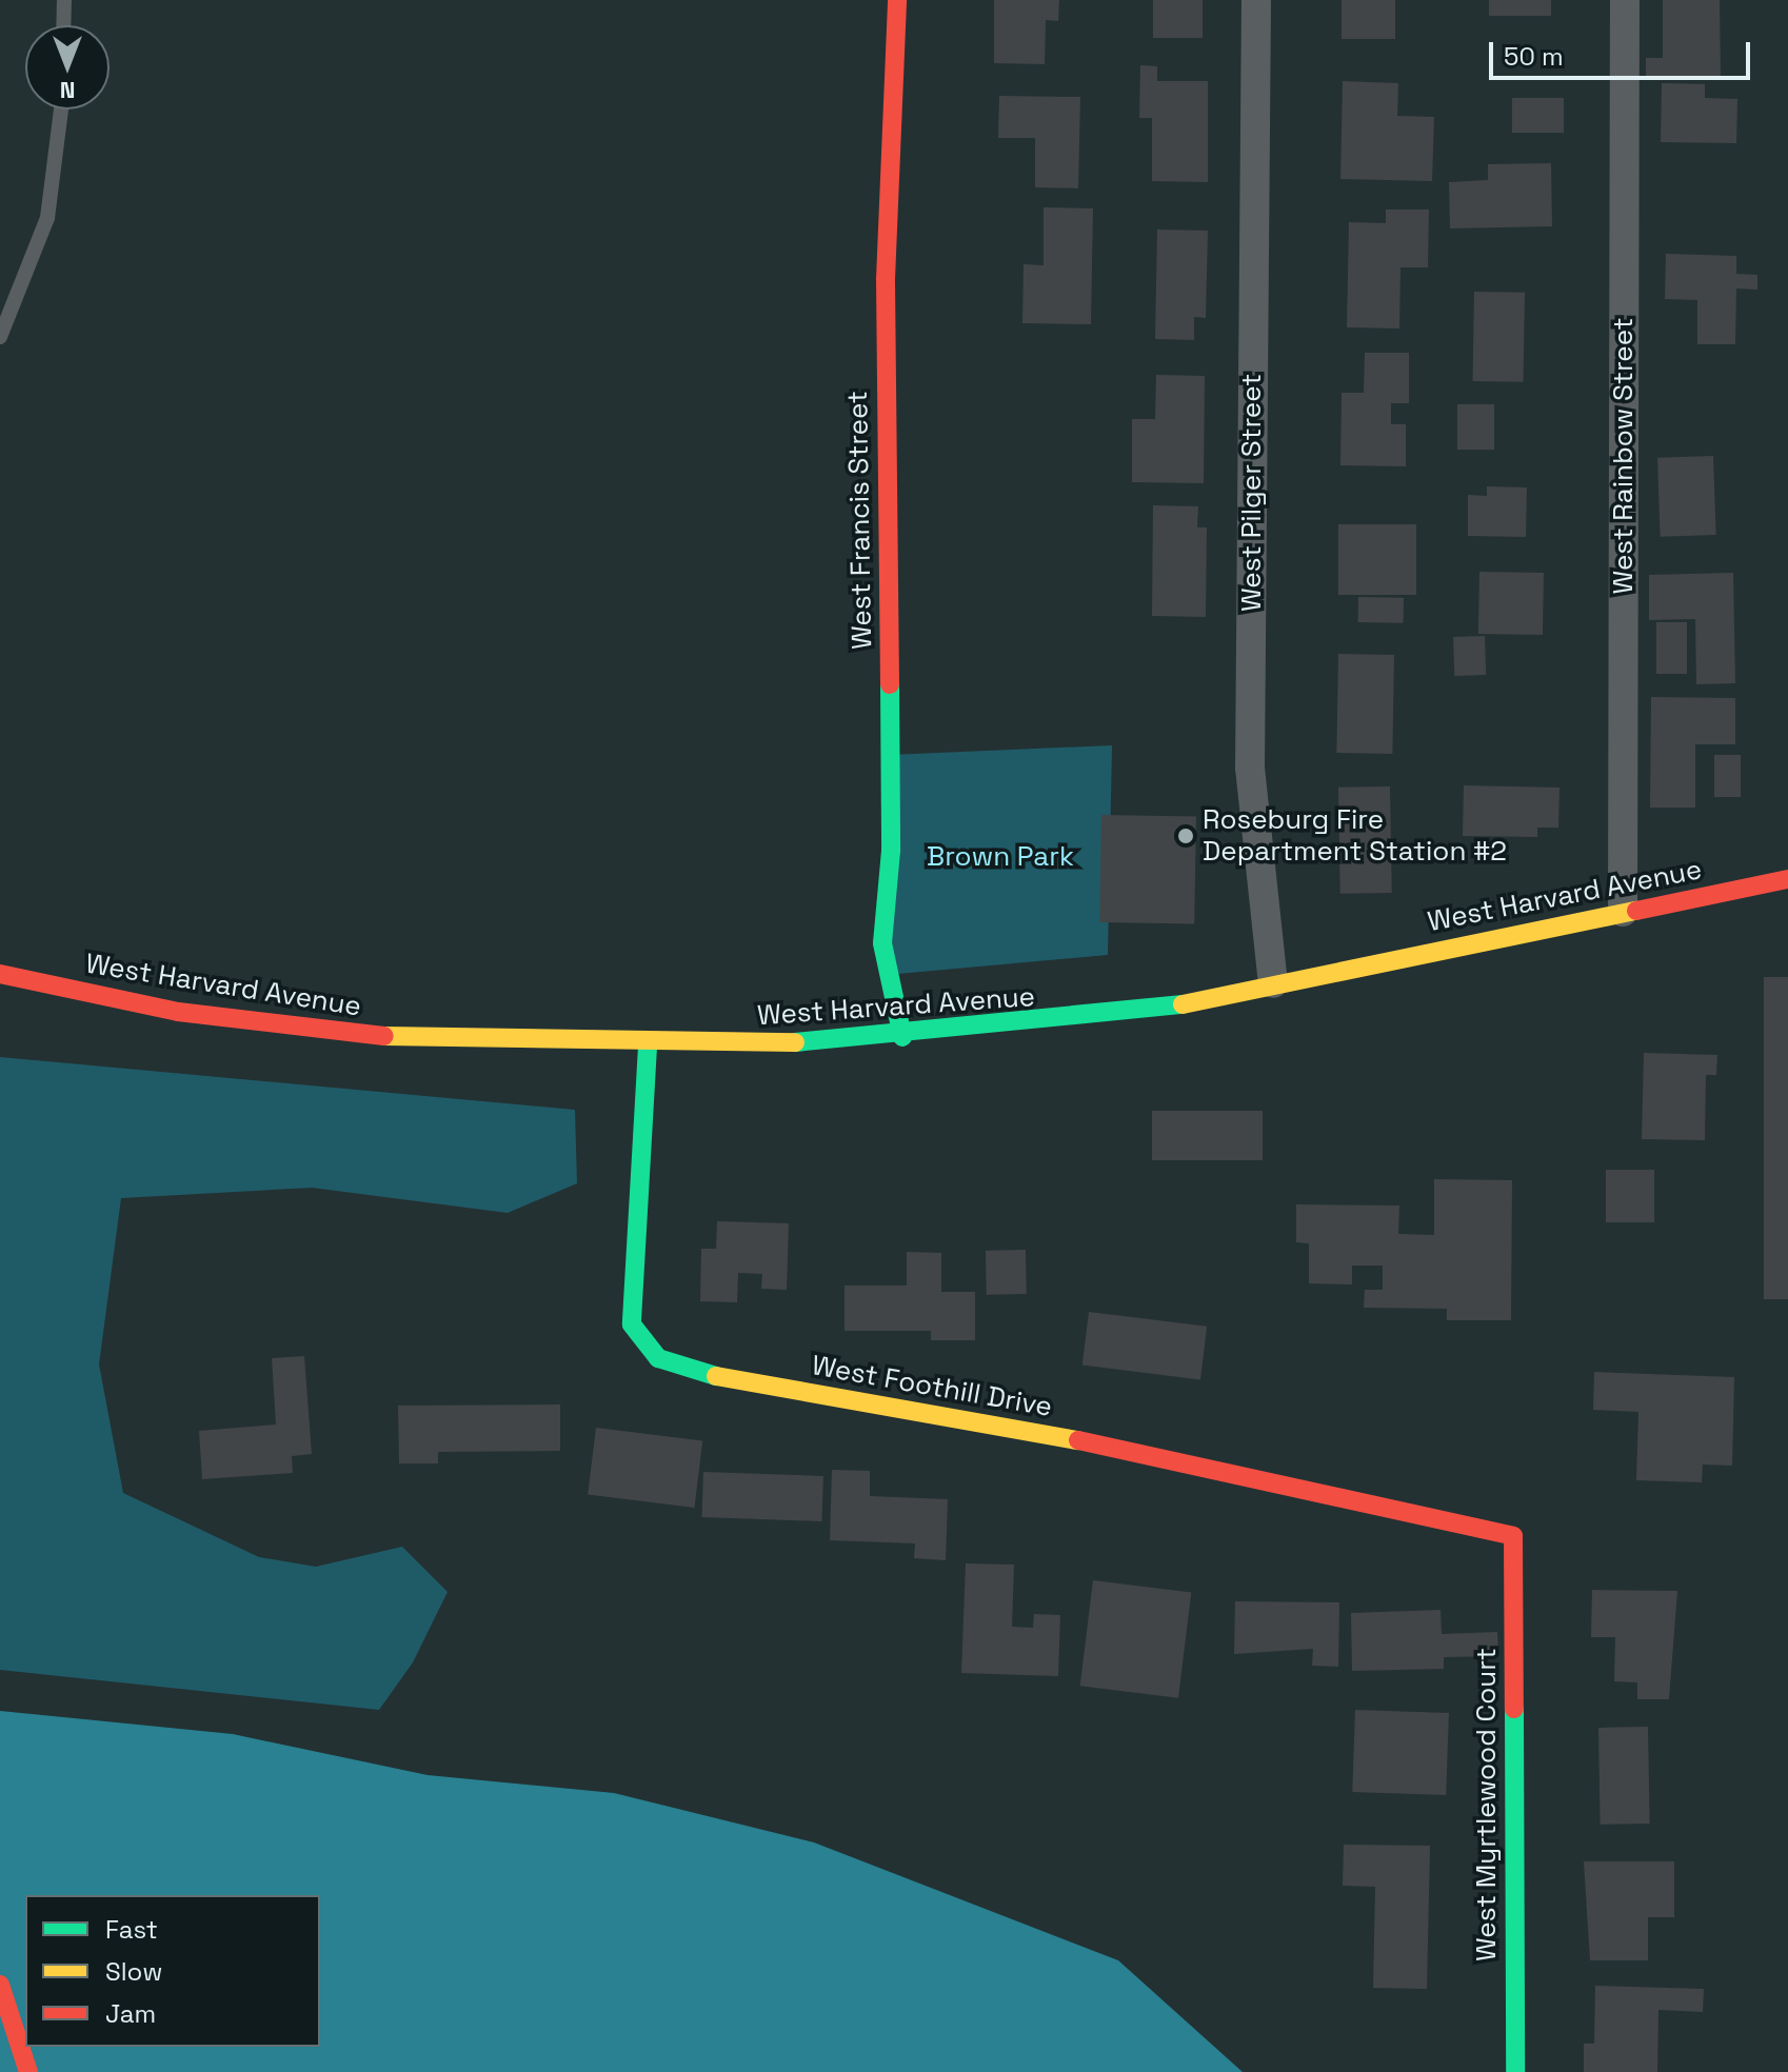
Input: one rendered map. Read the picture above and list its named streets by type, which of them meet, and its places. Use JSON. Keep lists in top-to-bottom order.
{
  "streets": {
    "street": [
      "West Rainbow Street",
      "West Pilger Street",
      "West Francis Street",
      "West Harvard Avenue",
      "West Foothill Drive",
      "West Myrtlewood Court"
    ]
  },
  "crossings": [
    ["West Rainbow Street", "West Harvard Avenue"],
    ["West Pilger Street", "West Harvard Avenue"],
    ["West Francis Street", "West Harvard Avenue"],
    ["West Harvard Avenue", "West Foothill Drive"],
    ["West Foothill Drive", "West Myrtlewood Court"]
  ],
  "parks": ["Brown Park"],
  "places": ["Roseburg Fire Department Station #2"],
  "legend": ["Fast", "Slow", "Jam"],
  "scale_bar": "50 m",
  "north": "bottom"
}
